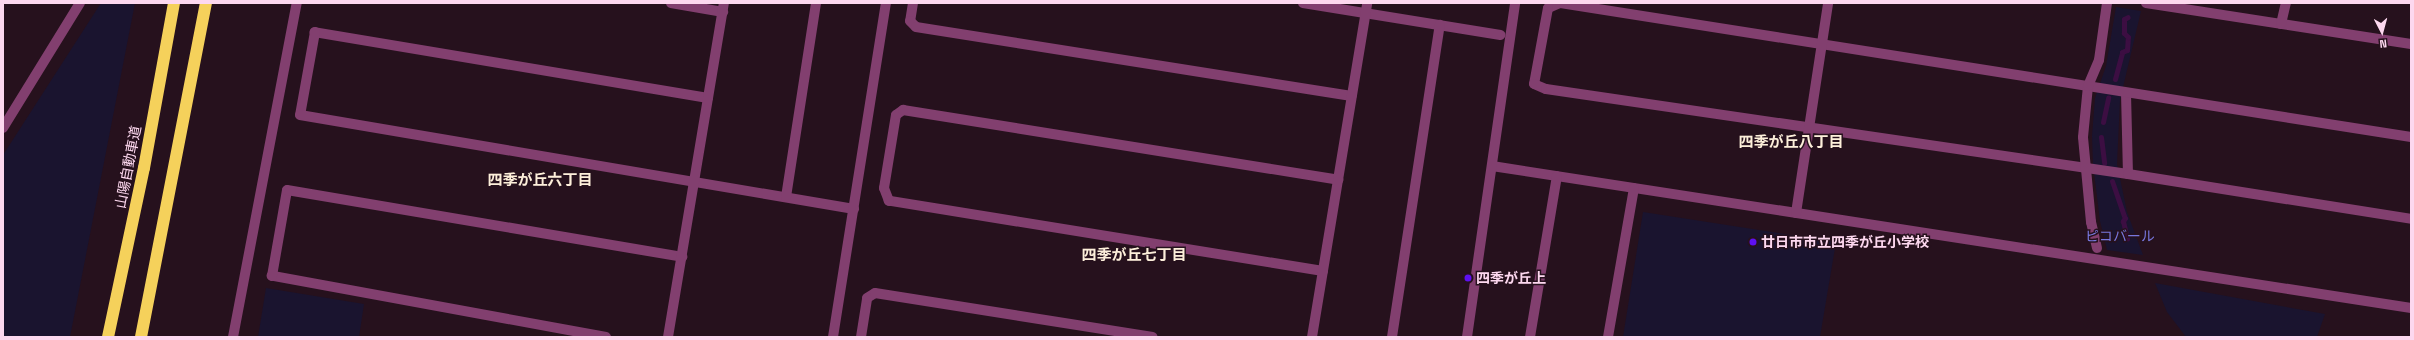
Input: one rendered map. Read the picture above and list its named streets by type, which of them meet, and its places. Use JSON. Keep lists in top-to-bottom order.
{
  "streets": {
    "highway": ["山陽自動車道"]
  },
  "districts": ["四季が丘八丁目", "四季が丘六丁目", "四季が丘七丁目"],
  "parks": ["ピコバール"],
  "places": ["廿日市市立四季が丘小学校", "四季が丘上"],
  "north": "bottom"
}
